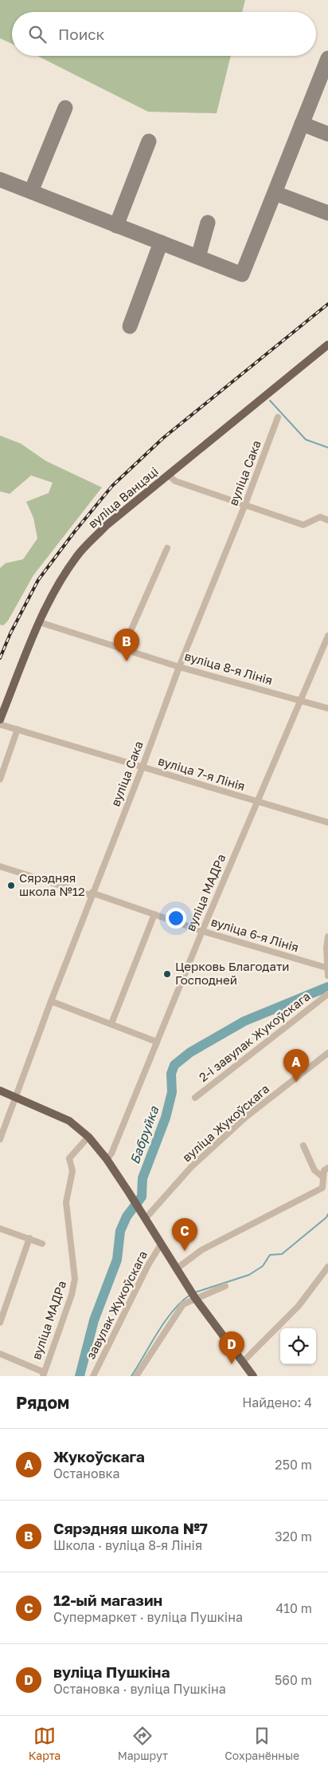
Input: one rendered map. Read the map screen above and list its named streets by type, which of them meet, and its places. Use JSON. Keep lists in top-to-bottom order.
{
  "streets": {
    "main road": ["вуліца Ванцэці"],
    "street": [
      "вуліца Сака",
      "вуліца 8-я Лінія",
      "вуліца 7-я Лінія",
      "вуліца МАДРа",
      "вуліца 6-я Лінія",
      "2-і завулак Жукоўскага",
      "вуліца Жукоўскага",
      "завулак Жукоўскага"
    ]
  },
  "crossings": [
    ["вуліца Сака", "вуліца 8-я Лінія"],
    ["вуліца Сака", "вуліца 7-я Лінія"],
    ["вуліца Сака", "вуліца 6-я Лінія"],
    ["вуліца Ванцэці", "вуліца 8-я Лінія"],
    ["вуліца 8-я Лінія", "вуліца МАДРа"],
    ["вуліца 7-я Лінія", "вуліца МАДРа"],
    ["вуліца МАДРа", "вуліца 6-я Лінія"]
  ],
  "water": ["Бабруйка"],
  "places": ["Сярэдняя школа №12", "Церковь Благодати Господней"],
  "page": {
    "search": "Поиск",
    "pins": [
      "B",
      "A",
      "C",
      "D"
    ],
    "heading": ["Рядом", "Найдено: 4"],
    "list": [
      {
        "mark": "A",
        "name": "Жукоўскага",
        "note": "Остановка",
        "value": "250 m"
      },
      {
        "mark": "B",
        "name": "Сярэдняя школа №7",
        "note": "Школа · вуліца 8-я Лінія",
        "value": "320 m"
      },
      {
        "mark": "C",
        "name": "12-ый магазин",
        "note": "Супермаркет · вуліца Пушкіна",
        "value": "410 m"
      },
      {
        "mark": "D",
        "name": "вуліца Пушкіна",
        "note": "Остановка · вуліца Пушкіна",
        "value": "560 m"
      }
    ],
    "nav": ["Карта", "Маршрут", "Сохранённые"]
  }
}
